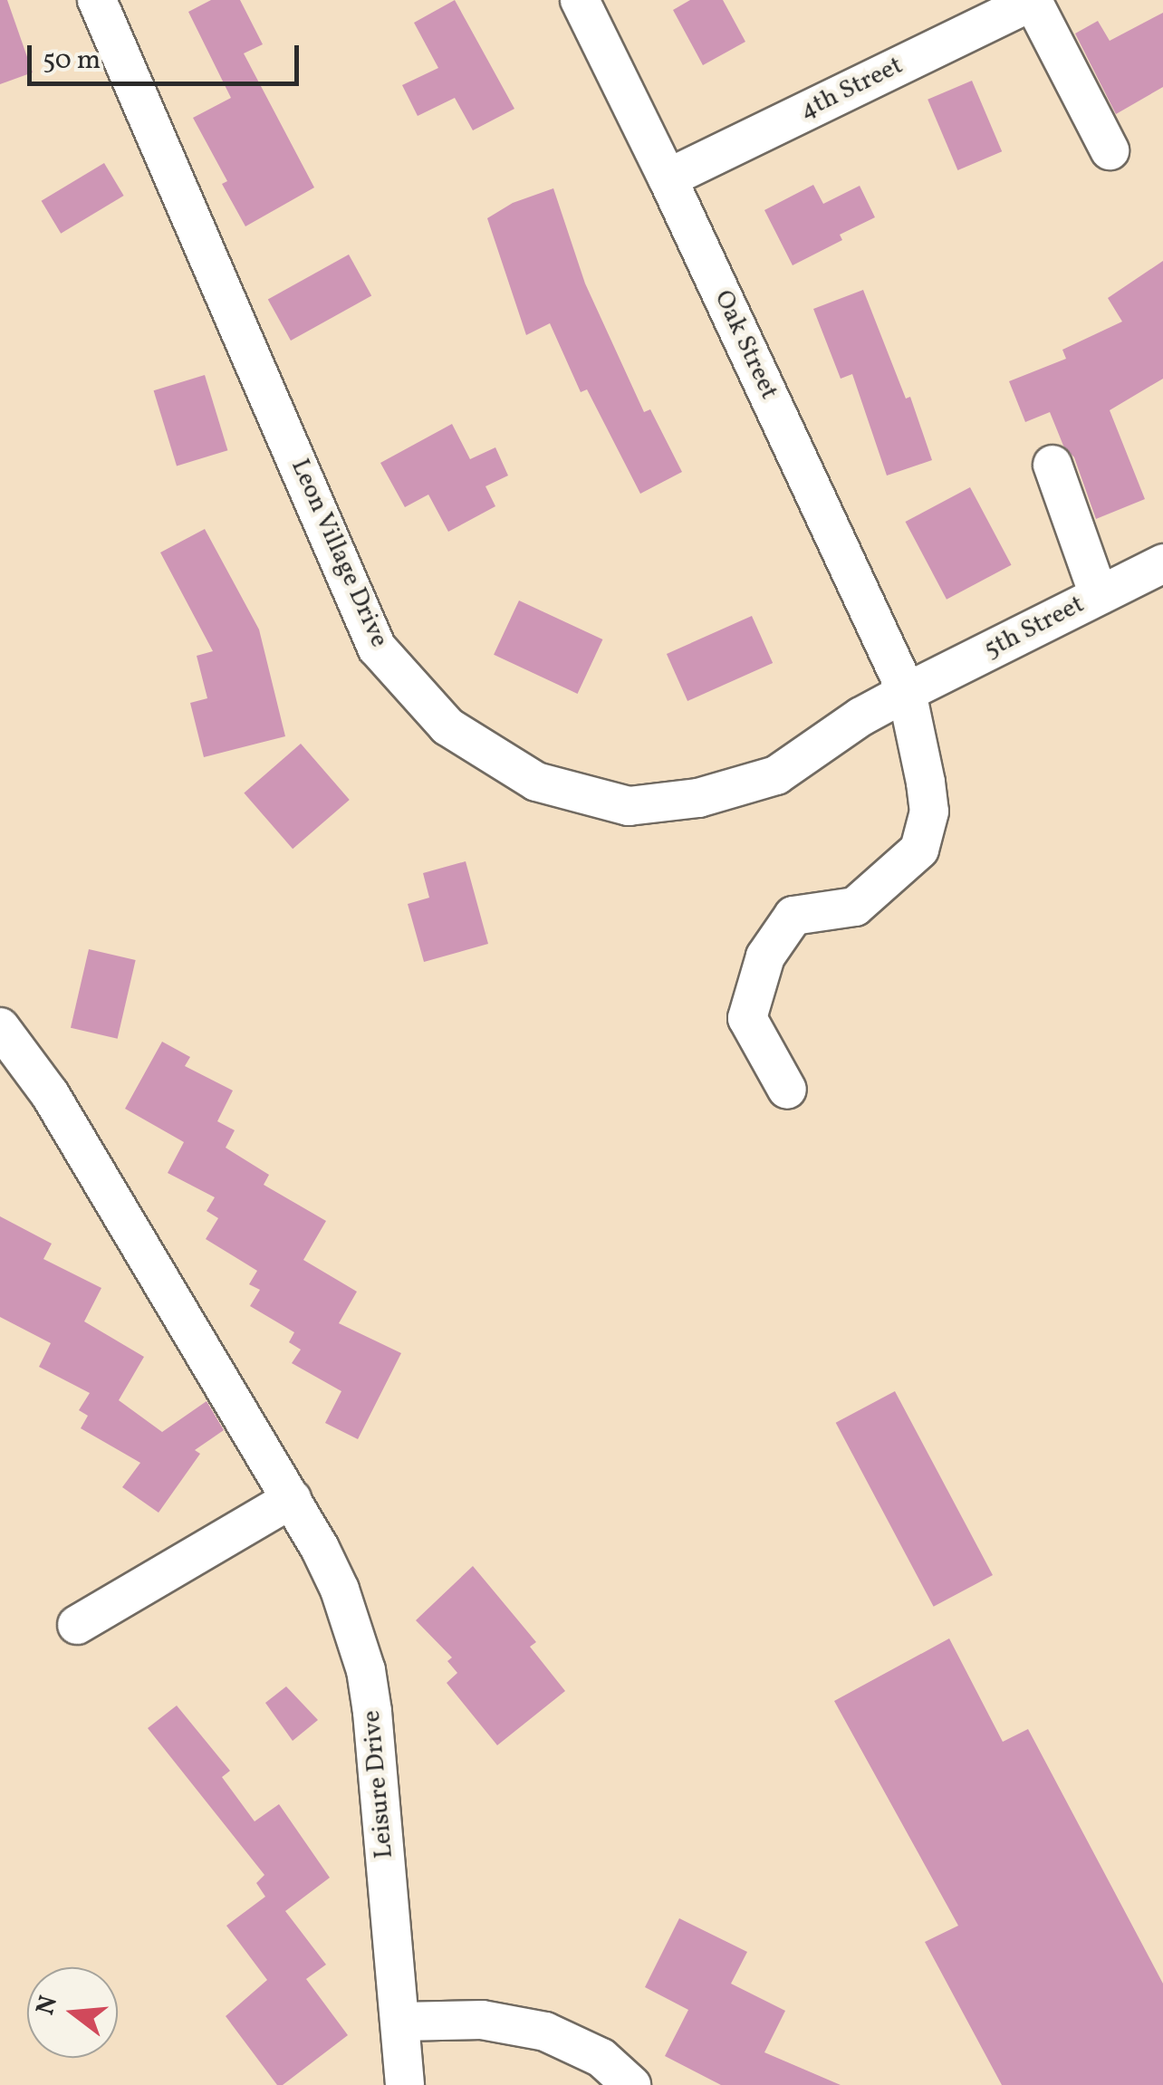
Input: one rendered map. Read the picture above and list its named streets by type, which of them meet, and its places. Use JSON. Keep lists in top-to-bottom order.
{
  "streets": {
    "street": [
      "4th Street",
      "Oak Street",
      "Leon Village Drive",
      "5th Street",
      "Leisure Drive"
    ]
  },
  "crossings": [
    ["4th Street", "Oak Street"],
    ["Oak Street", "Leon Village Drive"],
    ["Oak Street", "5th Street"],
    ["Leon Village Drive", "5th Street"]
  ],
  "scale_bar": "50 m",
  "north": "left"
}
